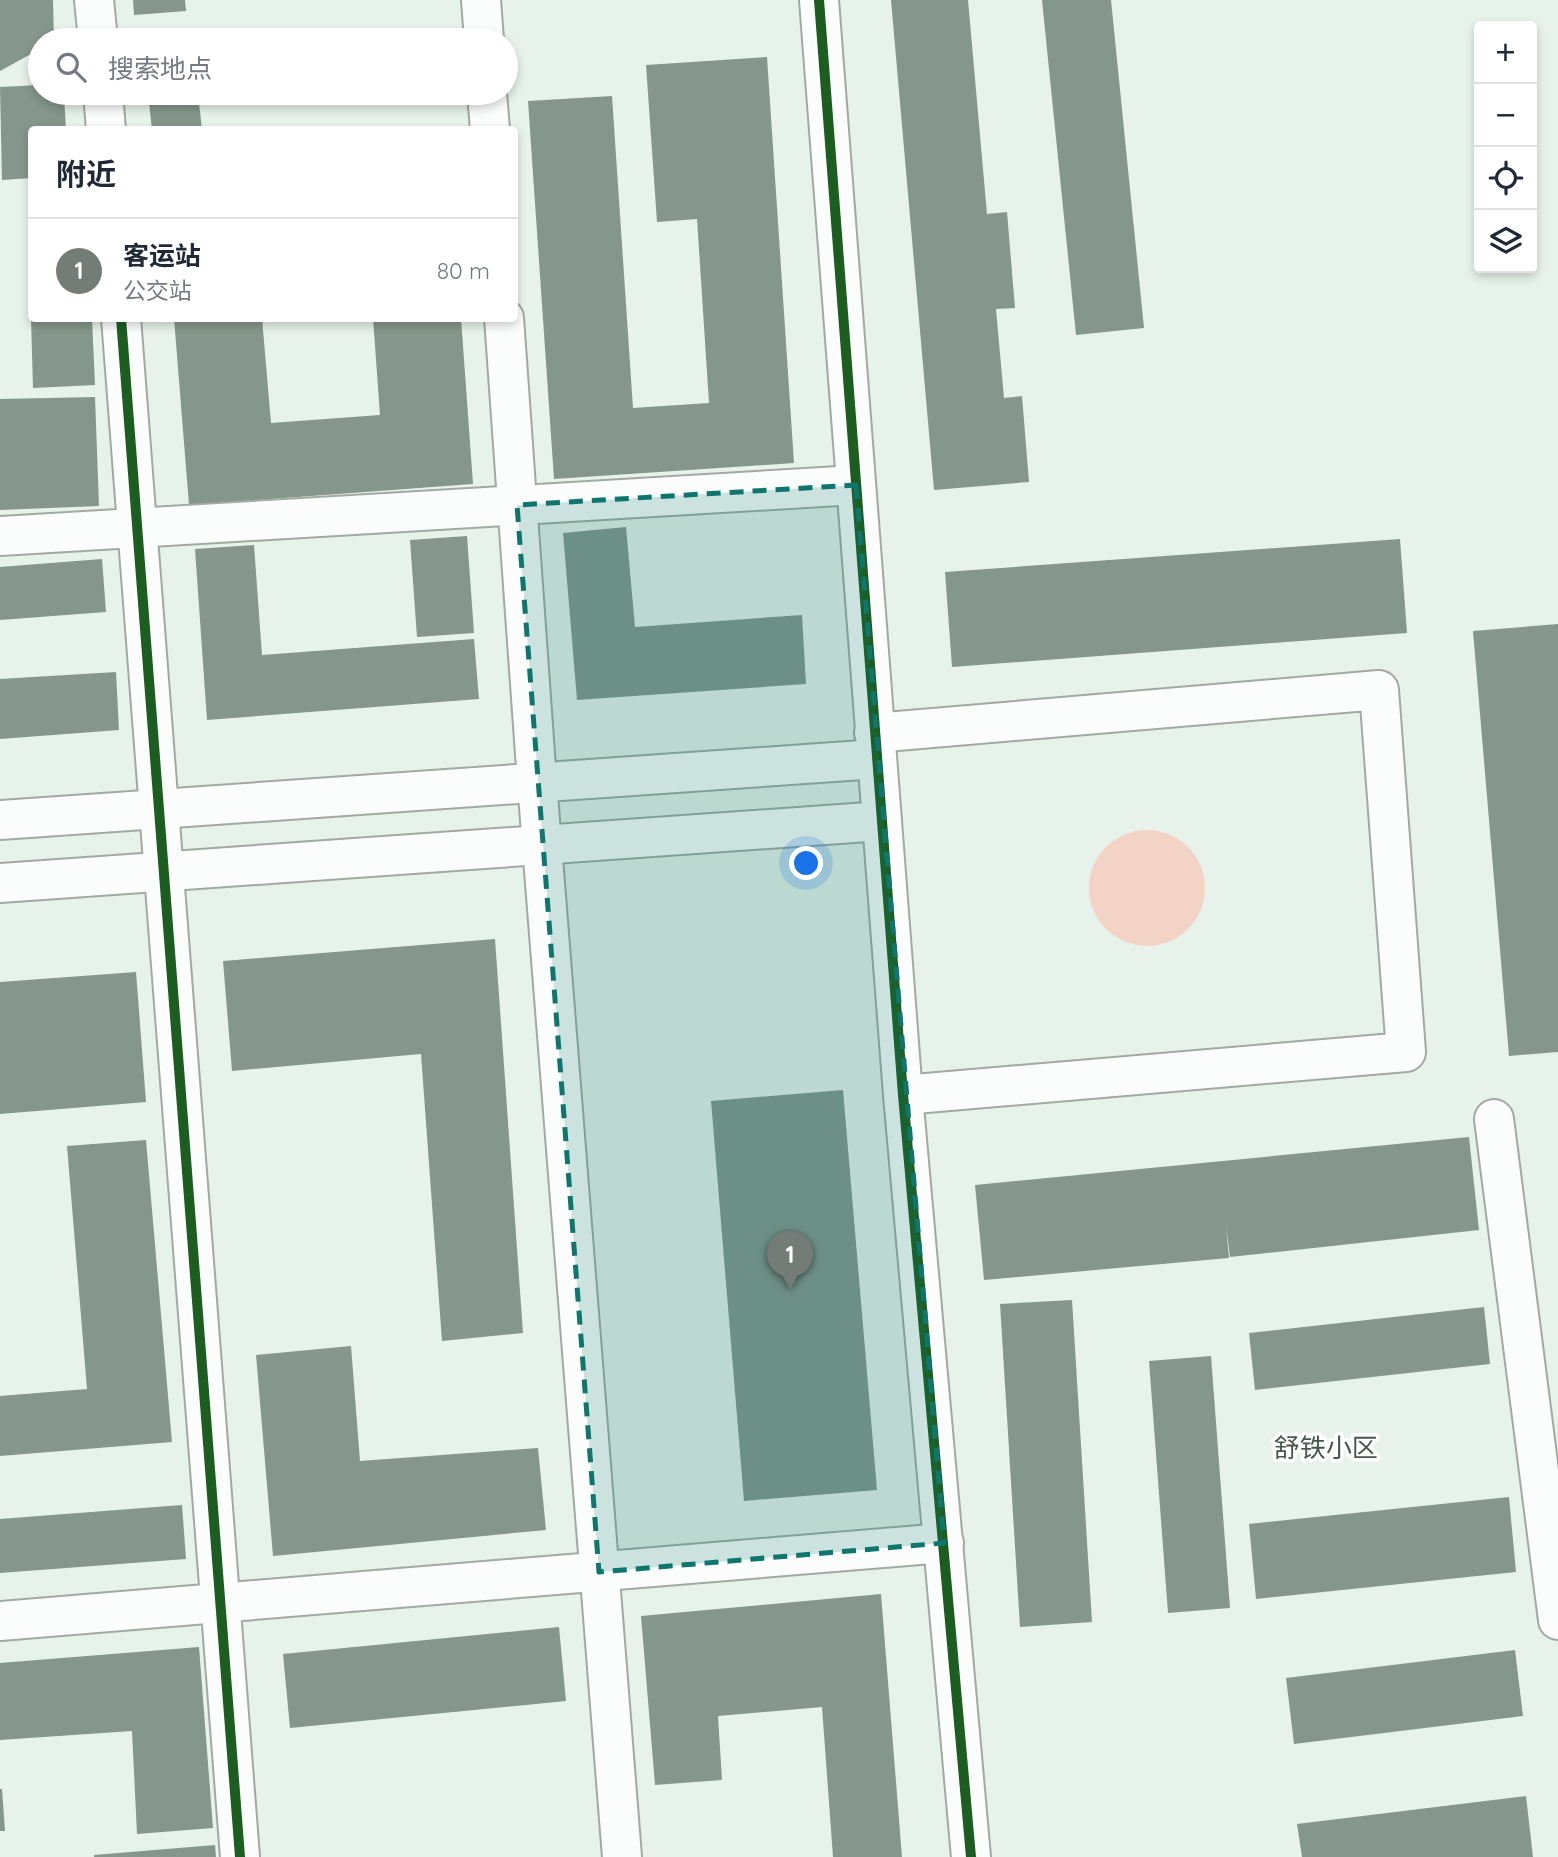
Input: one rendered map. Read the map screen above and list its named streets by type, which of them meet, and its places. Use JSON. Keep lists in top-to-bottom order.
{
  "districts": ["舒铁小区"],
  "page": {
    "map_buttons": ["+", "−"],
    "search": "搜索地点",
    "heading": "附近",
    "list": [
      {
        "mark": "1",
        "name": "客运站",
        "note": "公交站",
        "value": "80 m"
      }
    ],
    "pins": "1"
  }
}
